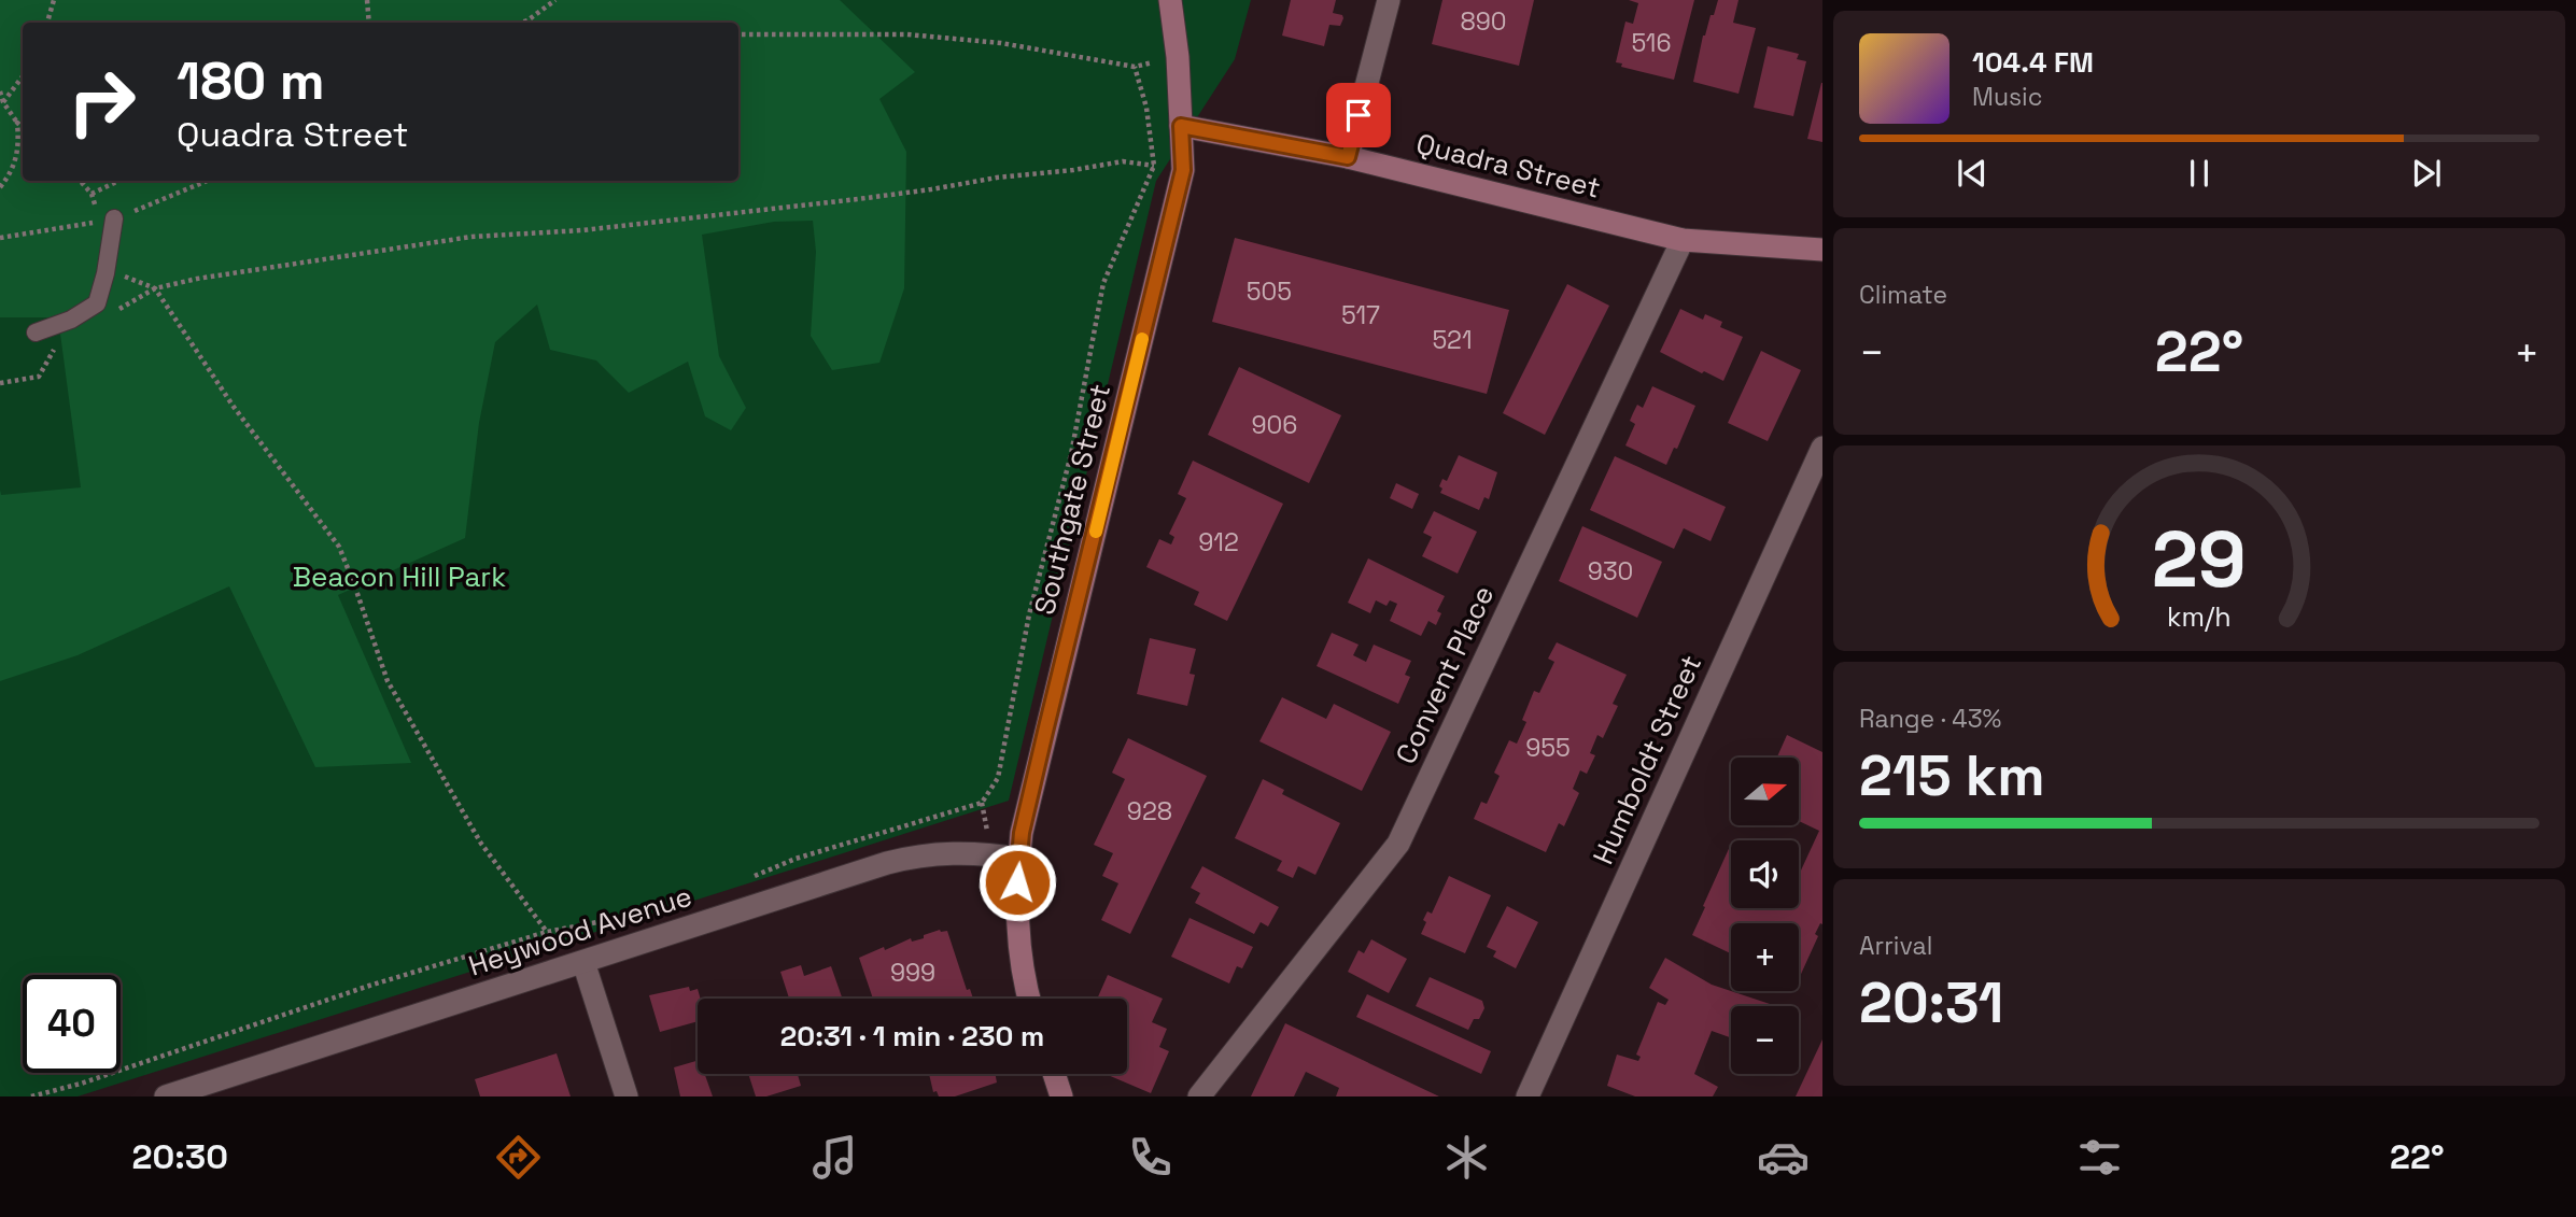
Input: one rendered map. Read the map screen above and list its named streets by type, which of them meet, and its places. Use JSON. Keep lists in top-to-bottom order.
{
  "streets": {
    "street": [
      "Quadra Street",
      "Southgate Street",
      "Convent Place",
      "Humboldt Street",
      "Heywood Avenue"
    ]
  },
  "crossings": [
    ["Quadra Street", "Southgate Street"],
    ["Quadra Street", "Convent Place"],
    ["Southgate Street", "Heywood Avenue"]
  ],
  "parks": ["Beacon Hill Park"],
  "house_numbers": [
    "890",
    "516",
    "505",
    "517",
    "521",
    "906",
    "912",
    "930",
    "955",
    "928",
    "999"
  ],
  "north": "right",
  "page": {
    "turn": ["180 m", "Quadra Street"],
    "song": ["104.4 FM", "Music"],
    "tile": [
      "Climate",
      ["Range · 43%", "215 km"],
      ["Arrival", "20:31"]
    ],
    "heat": ["−", "22°", "+"],
    "map_buttons": ["+", "−"],
    "limit": "40",
    "trip": "20:31 · 1 min · 230 m",
    "tabs": ["20:30", "22°"],
    "gauge": ["29", "km/h"]
  }
}
